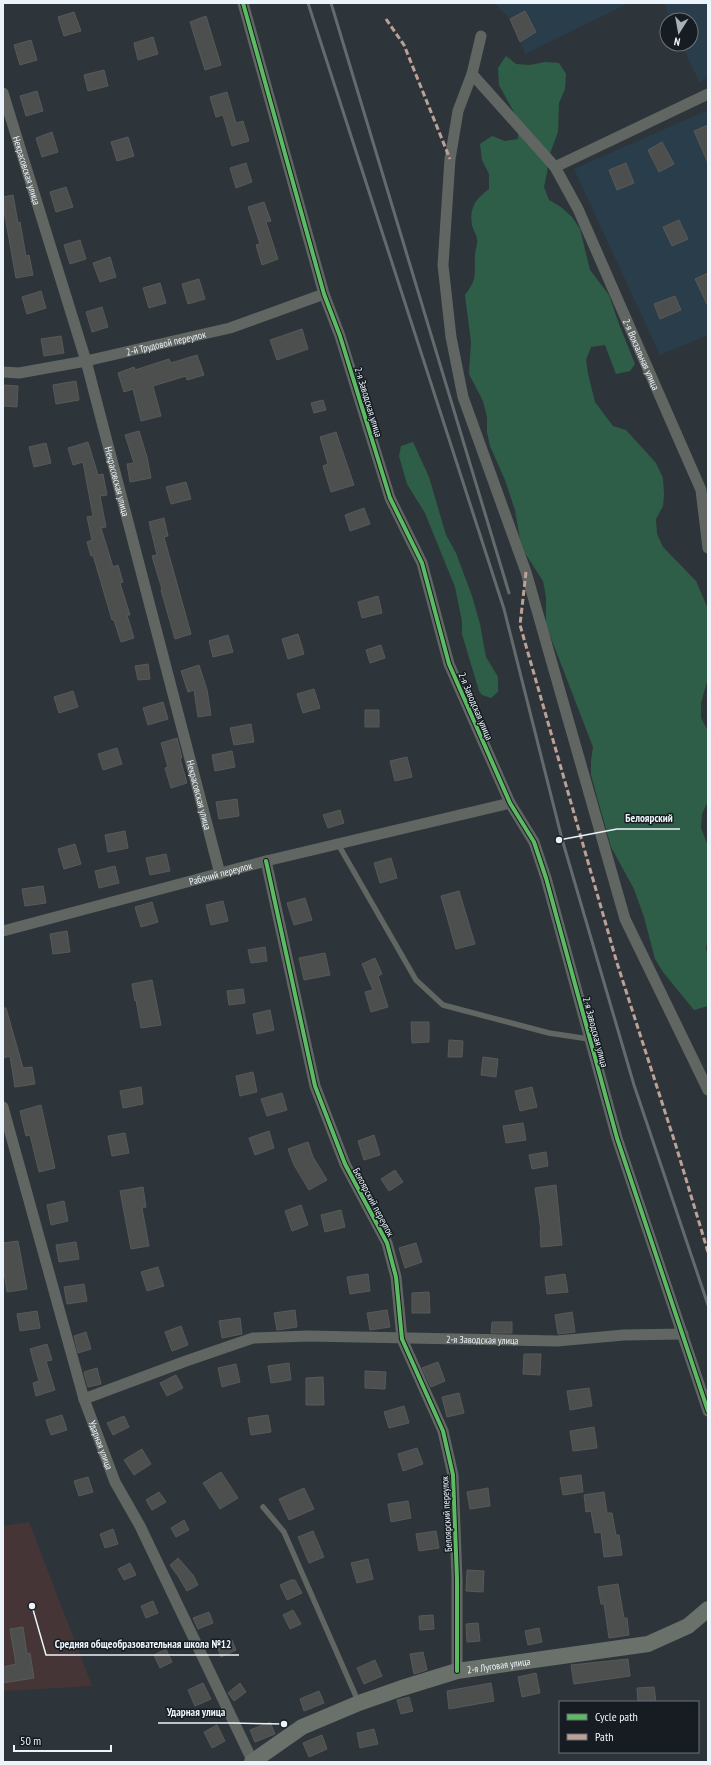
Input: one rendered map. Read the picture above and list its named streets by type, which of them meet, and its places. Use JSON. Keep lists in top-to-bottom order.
{
  "streets": {
    "street": [
      "Некрасовская улица",
      "2-й Трудовой переулок",
      "2-я Вокзальная улица",
      "2-я Заводская улица",
      "Рабочий переулок",
      "Белоярский переулок",
      "Ударная улица",
      "2-я Луговая улица"
    ]
  },
  "crossings": [
    ["Некрасовская улица", "2-й Трудовой переулок"],
    ["Некрасовская улица", "Рабочий переулок"],
    ["2-й Трудовой переулок", "2-я Заводская улица"],
    ["2-я Заводская улица", "Рабочий переулок"],
    ["2-я Заводская улица", "Белоярский переулок"],
    ["Рабочий переулок", "Белоярский переулок"],
    ["Белоярский переулок", "2-я Луговая улица"],
    ["Ударная улица", "2-я Луговая улица"]
  ],
  "places": ["Белоярский", "Средняя общеобразовательная школа №12", "Ударная улица"],
  "legend": ["Cycle path", "Path"],
  "scale_bar": "50 m",
  "north": "bottom"
}
